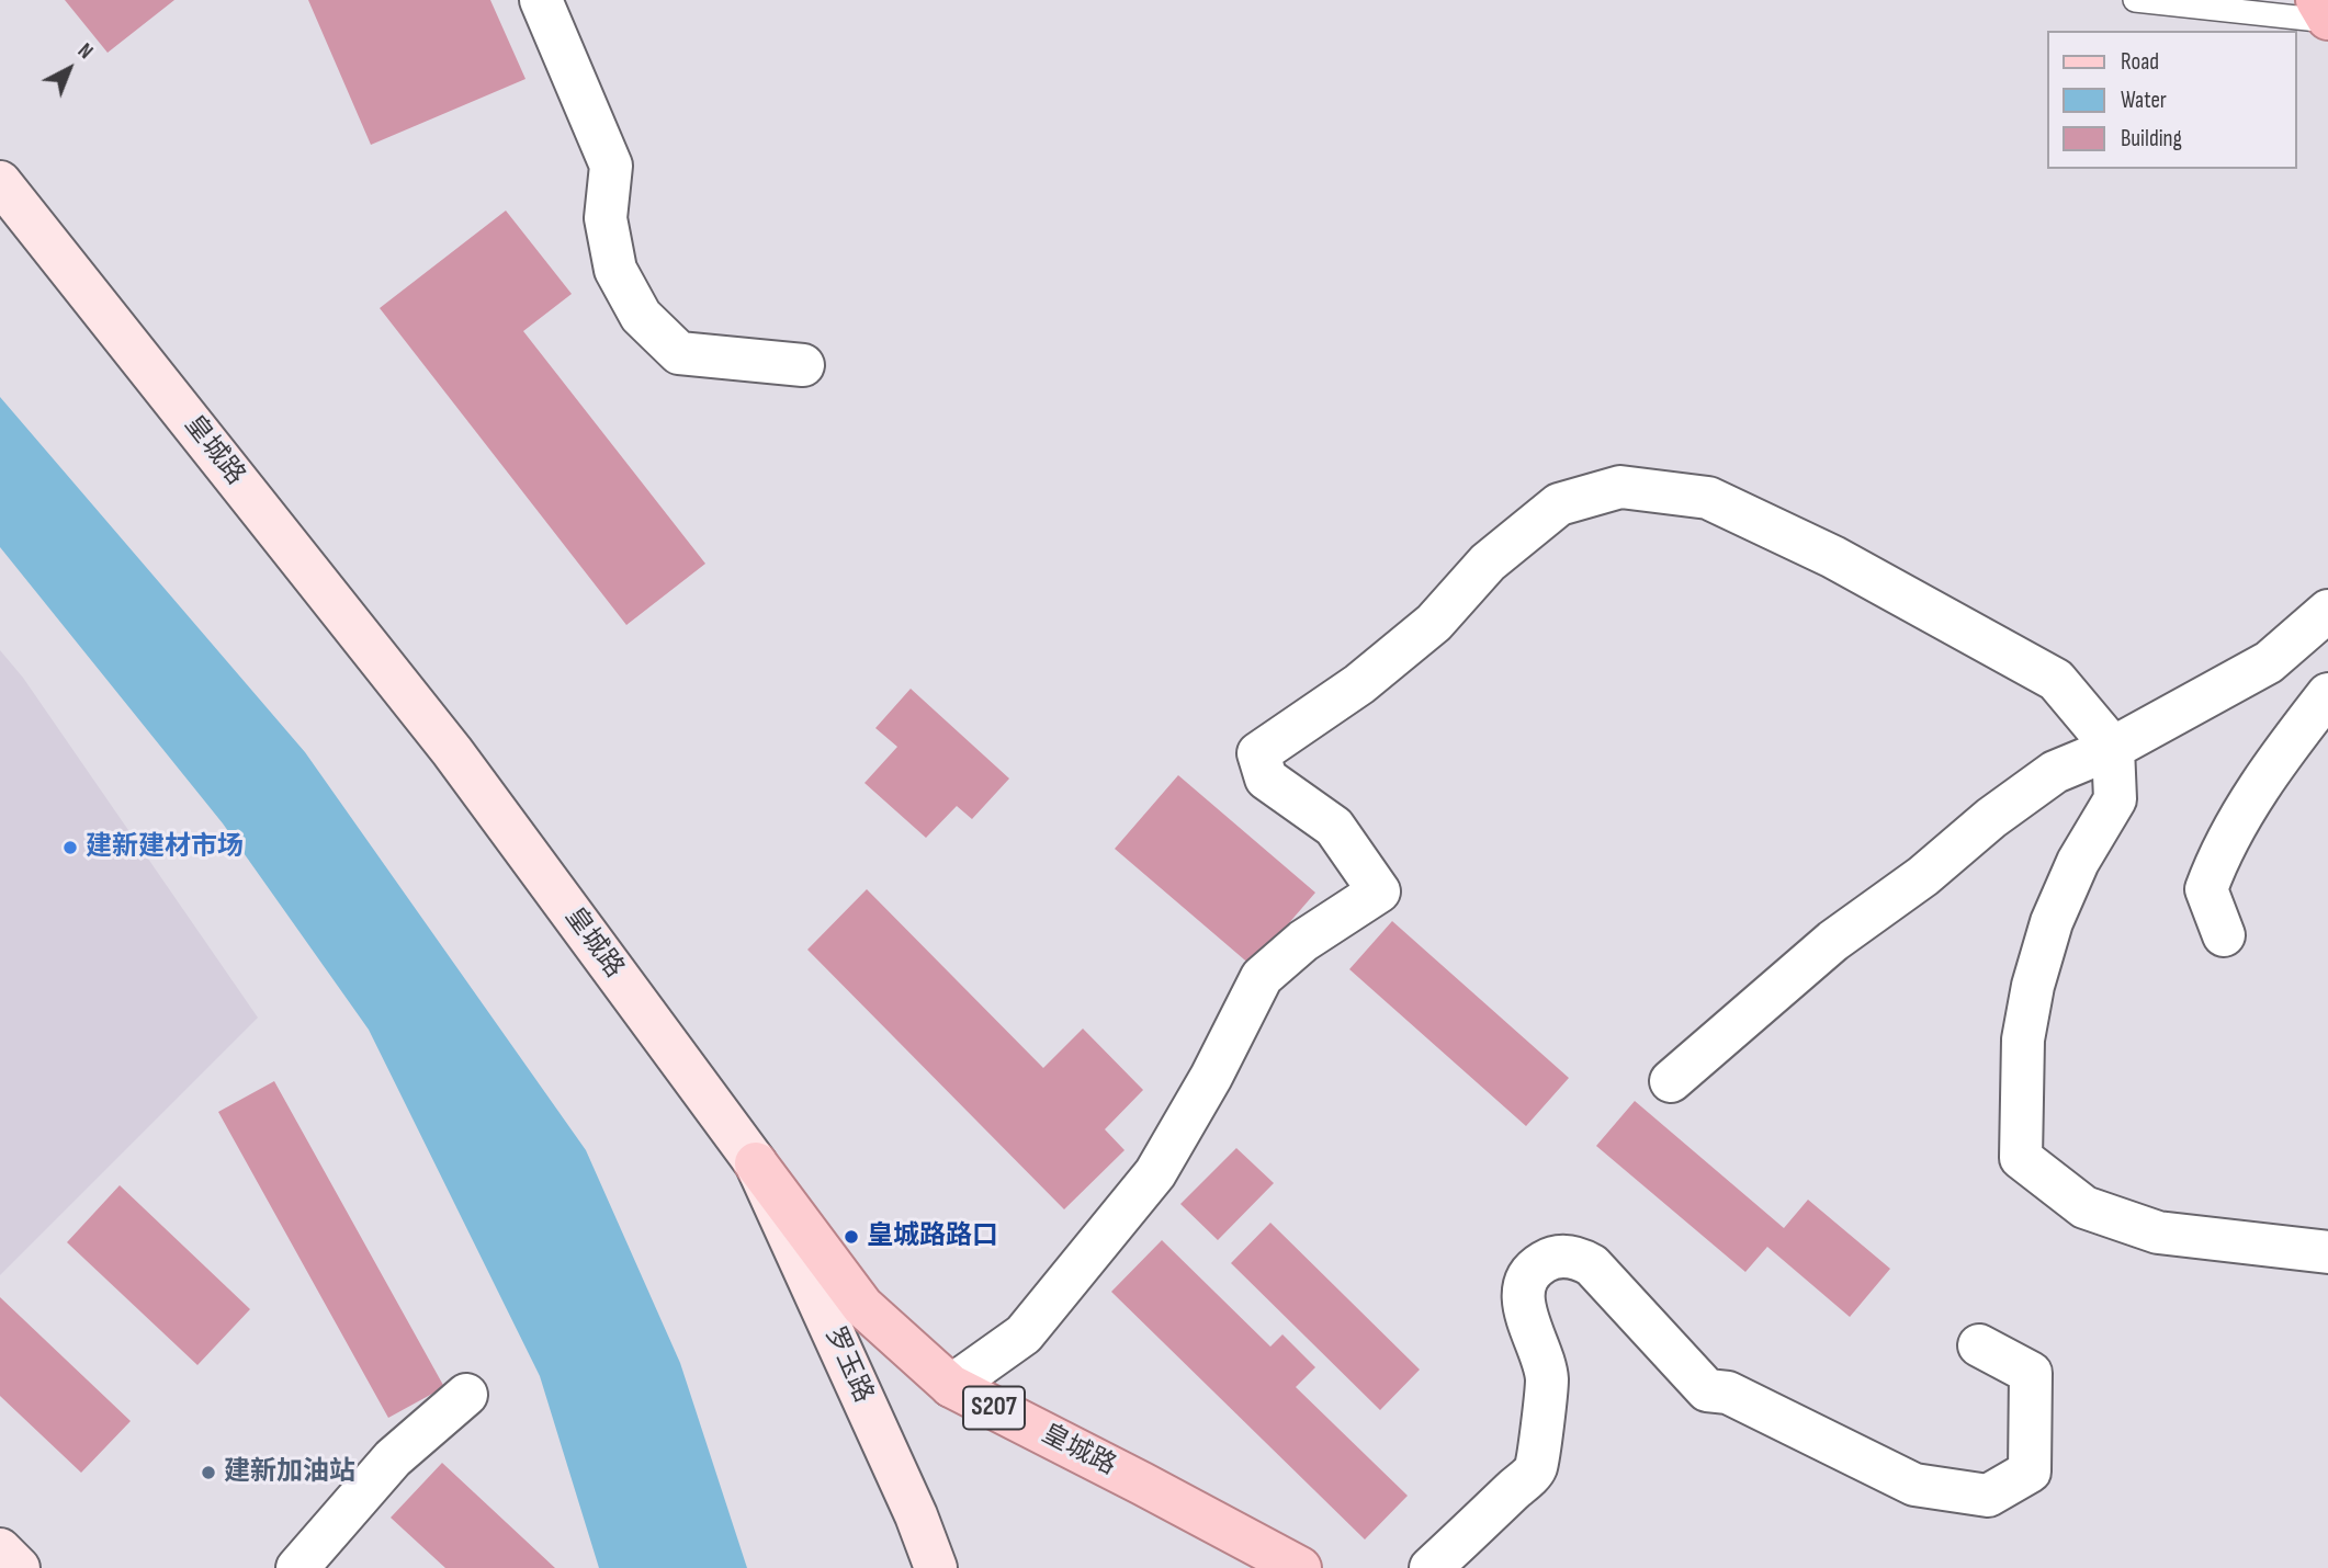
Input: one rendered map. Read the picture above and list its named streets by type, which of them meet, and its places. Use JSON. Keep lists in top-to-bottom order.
{
  "streets": {
    "main road": ["皇城路", "罗玉路", "S207"]
  },
  "crossings": [
    ["皇城路", "罗玉路"]
  ],
  "places": ["建新建材市场", "皇城路路口", "建新加油站"],
  "legend": ["Road", "Water", "Building"],
  "north": "top right"
}
